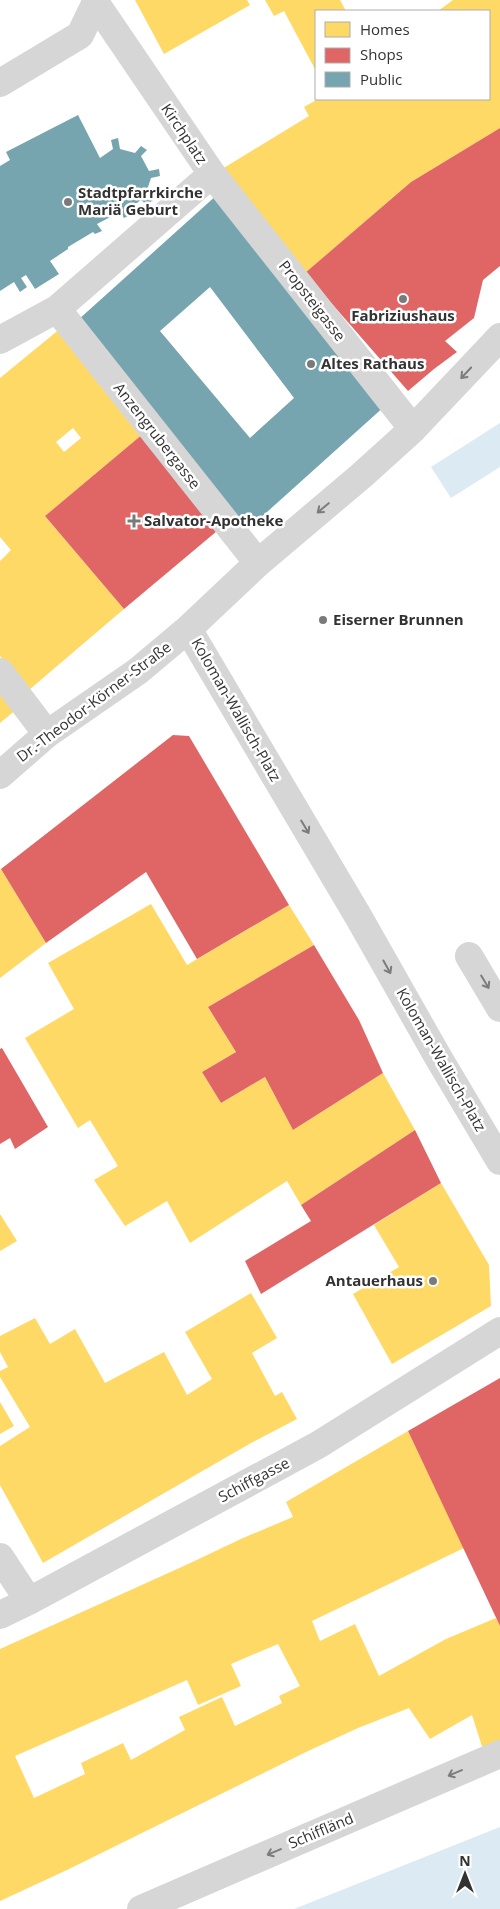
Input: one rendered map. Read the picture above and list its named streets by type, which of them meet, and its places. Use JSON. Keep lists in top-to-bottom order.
{
  "streets": {
    "street": [
      "Kirchplatz",
      "Propsteigasse",
      "Anzengrubergasse",
      "Dr.-Theodor-Körner-Straße",
      "Koloman-Wallisch-Platz",
      "Schiffgasse",
      "Schiffländ"
    ]
  },
  "crossings": [
    ["Kirchplatz", "Propsteigasse"],
    ["Kirchplatz", "Anzengrubergasse"],
    ["Propsteigasse", "Koloman-Wallisch-Platz"],
    ["Anzengrubergasse", "Koloman-Wallisch-Platz"],
    ["Dr.-Theodor-Körner-Straße", "Koloman-Wallisch-Platz"]
  ],
  "one_way": ["Koloman-Wallisch-Platz", "Schiffländ"],
  "places": {
    "other": [
      "Stadtpfarrkirche Mariä Geburt",
      "Fabriziushaus",
      "Altes Rathaus",
      "Eiserner Brunnen",
      "Antauerhaus"
    ],
    "health": ["Salvator-Apotheke"]
  },
  "legend": ["Homes", "Shops", "Public"],
  "north": "top"
}
